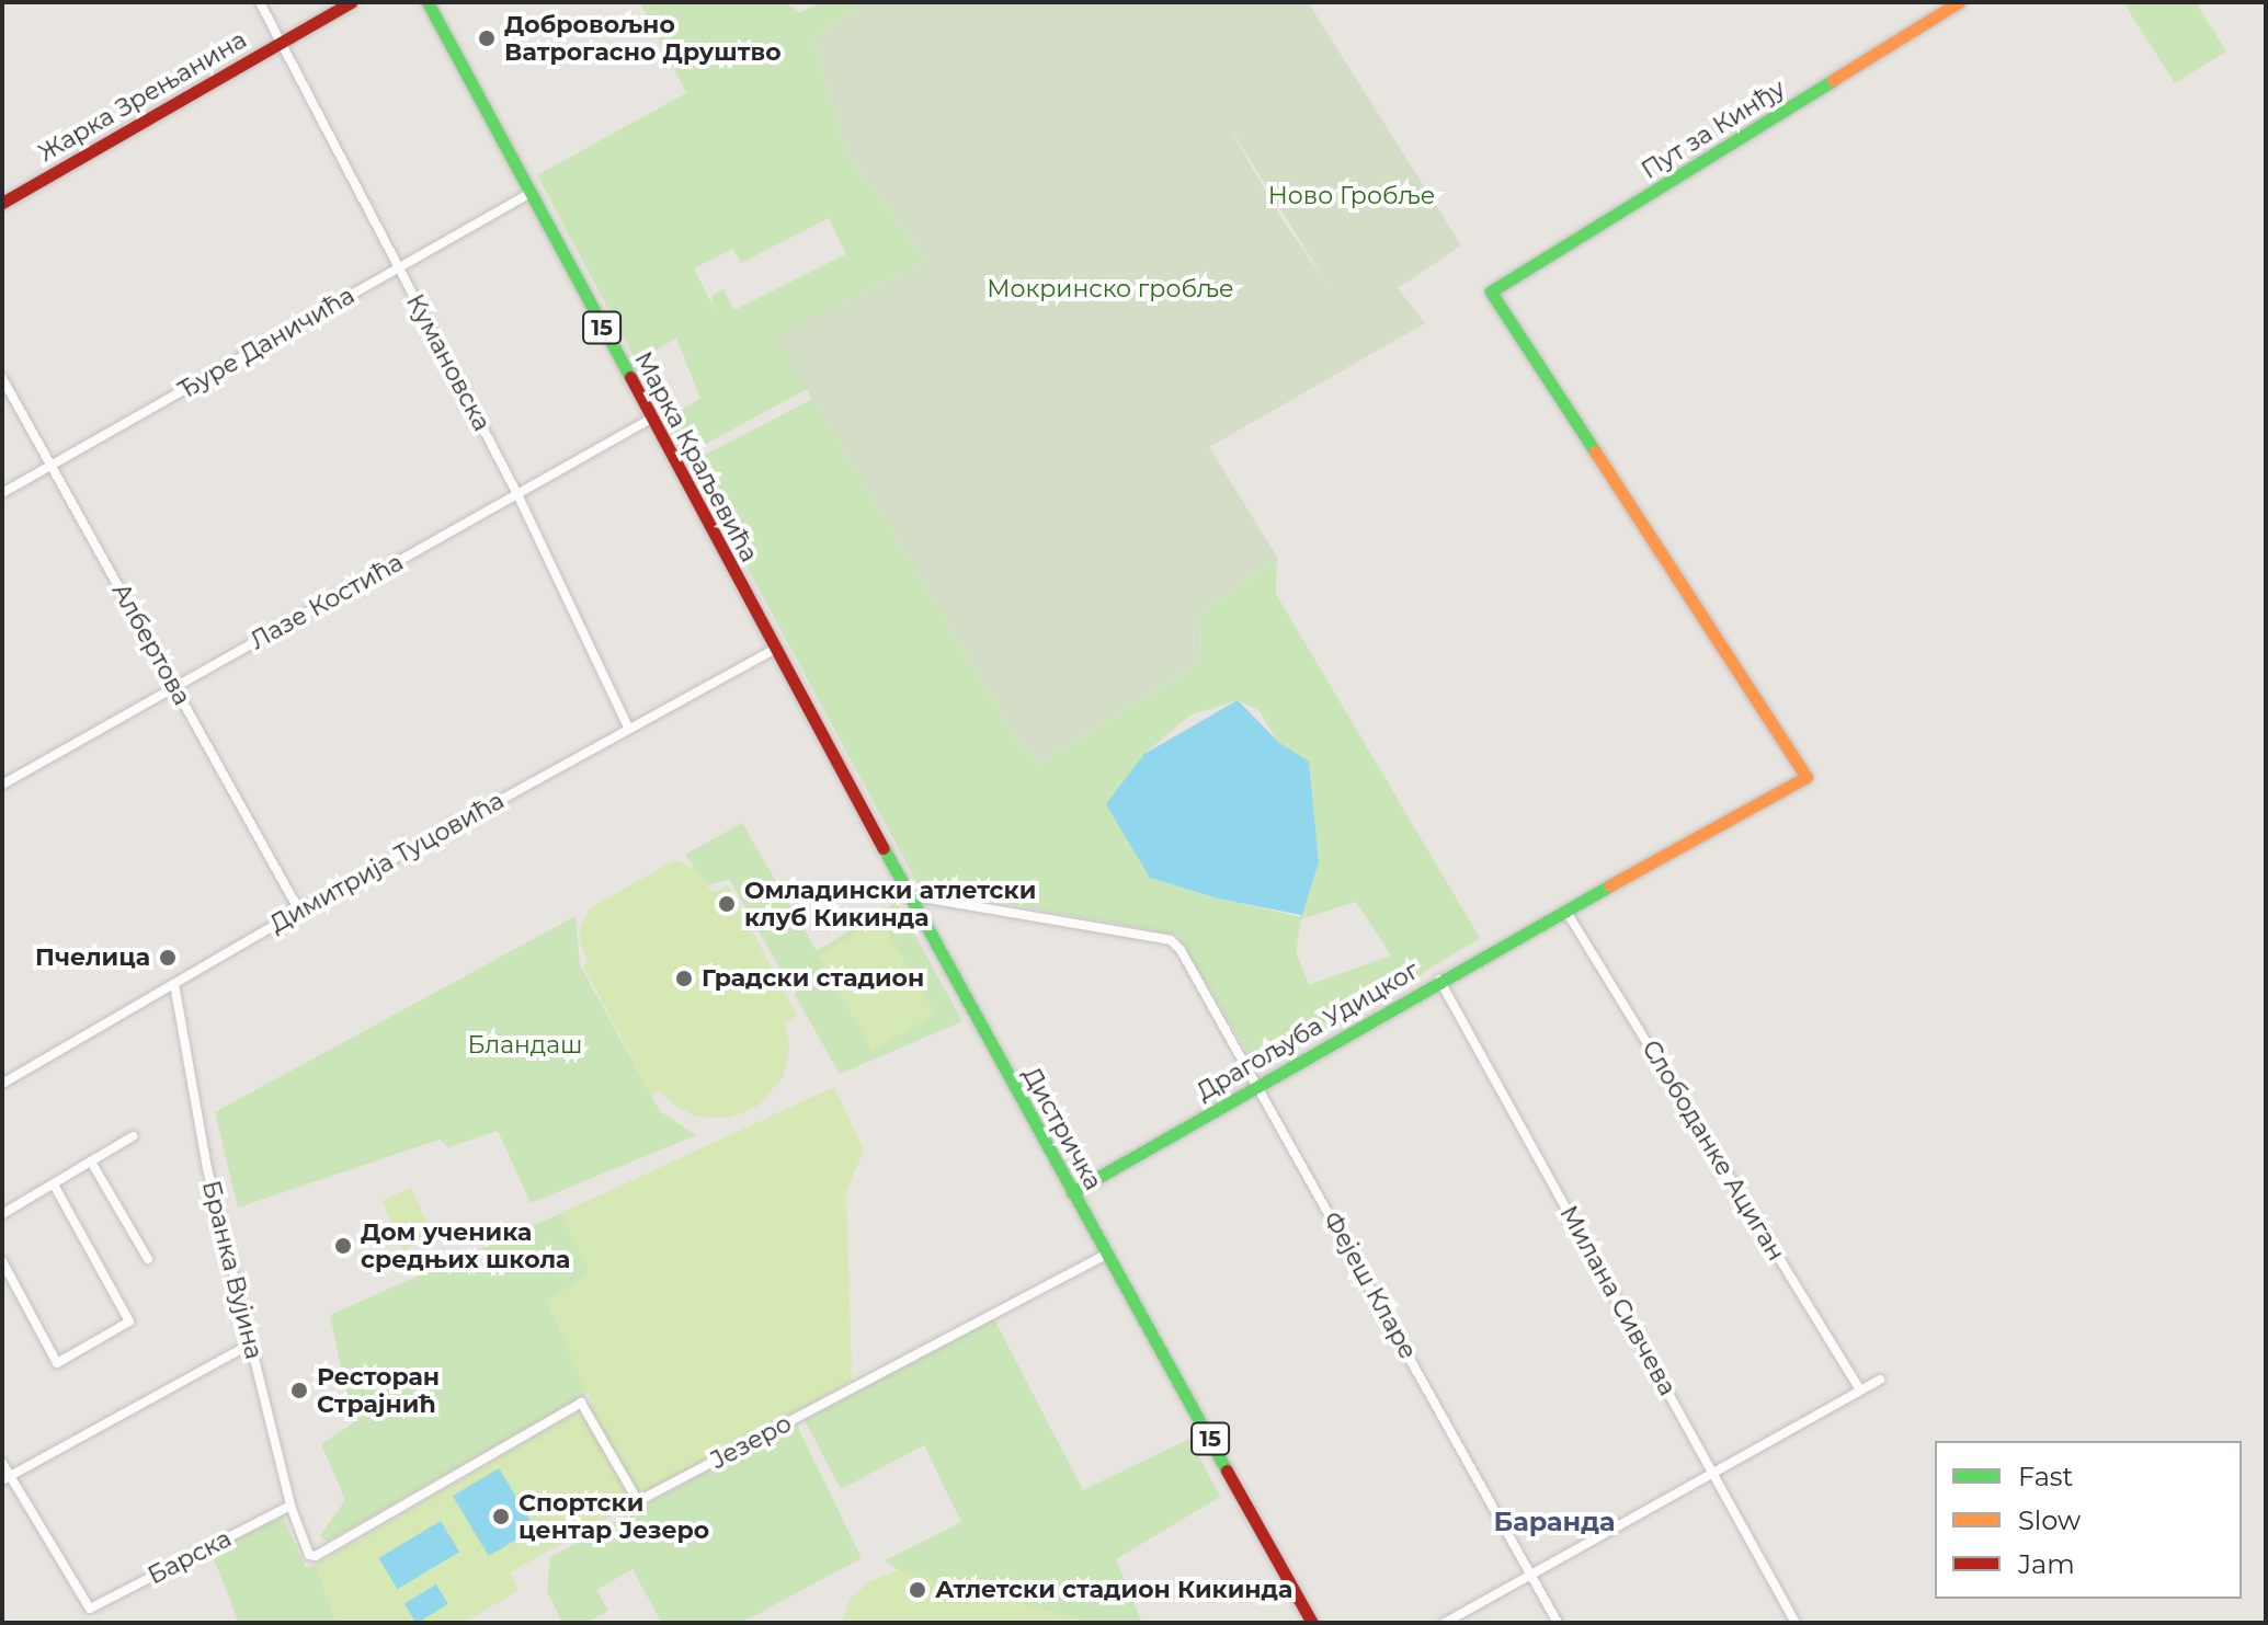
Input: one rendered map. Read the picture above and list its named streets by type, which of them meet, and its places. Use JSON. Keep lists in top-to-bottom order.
{
  "streets": {
    "street": [
      "Жарка Зрењанина",
      "Пут за Кинђу",
      "15",
      "Ђуре Даничића",
      "Кумановска",
      "Марка Краљевића",
      "Лазе Костића",
      "Албертова",
      "Димитрија Туцовића",
      "Драгољуба Удицког",
      "Дистричка",
      "Слободанке Ациган",
      "Бранка Вујина",
      "Фејеш Кларе",
      "Милана Сивчева",
      "Језеро",
      "Барска"
    ]
  },
  "crossings": [
    ["Жарка Зрењанина", "Кумановска"],
    ["Пут за Кинђу", "Драгољуба Удицког"],
    ["Ђуре Даничића", "Кумановска"],
    ["Ђуре Даничића", "Марка Краљевића"],
    ["Ђуре Даничића", "Албертова"],
    ["Кумановска", "Лазе Костића"],
    ["Кумановска", "Димитрија Туцовића"],
    ["Марка Краљевића", "Лазе Костића"],
    ["Марка Краљевића", "Димитрија Туцовића"],
    ["Марка Краљевића", "Дистричка"],
    ["Лазе Костића", "Албертова"],
    ["Албертова", "Димитрија Туцовића"],
    ["Димитрија Туцовића", "Дистричка"],
    ["Димитрија Туцовића", "Бранка Вујина"],
    ["Драгољуба Удицког", "Дистричка"],
    ["Драгољуба Удицког", "Слободанке Ациган"],
    ["Драгољуба Удицког", "Фејеш Кларе"],
    ["Драгољуба Удицког", "Милана Сивчева"],
    ["Дистричка", "Фејеш Кларе"],
    ["Дистричка", "Језеро"],
    ["Бранка Вујина", "Језеро"],
    ["Бранка Вујина", "Барска"]
  ],
  "districts": ["Баранда"],
  "parks": ["Ново Гробље", "Мокринско гробље", "Бландаш"],
  "places": [
    "Добровољно Ватрогасно Друштво",
    "Омладински атлетски клуб Кикинда",
    "Пчелица",
    "Градски стадион",
    "Дом ученика средњих школа",
    "Ресторан Страјнић",
    "Спортски центар Језеро",
    "Атлетски стадион Кикинда"
  ],
  "legend": ["Fast", "Slow", "Jam"]
}
